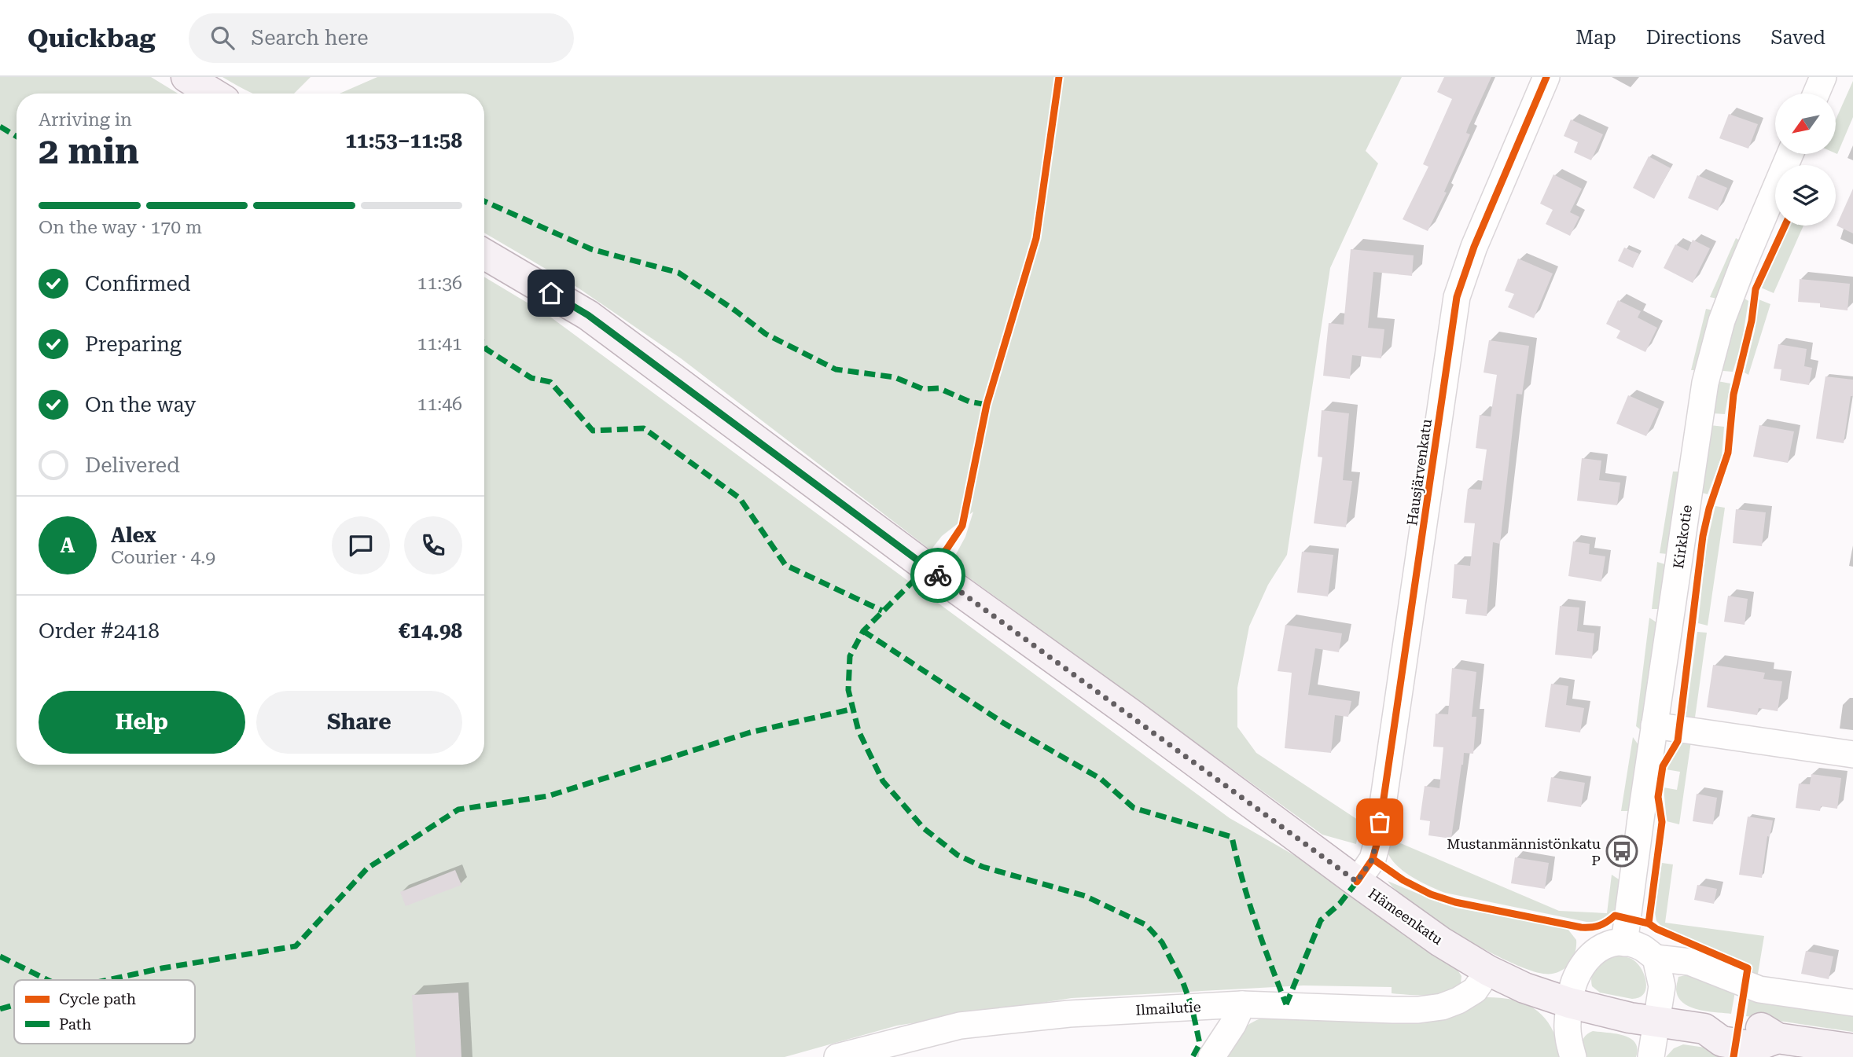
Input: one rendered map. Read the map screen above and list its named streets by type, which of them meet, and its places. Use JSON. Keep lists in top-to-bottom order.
{
  "streets": {
    "main road": ["Hämeenkatu"],
    "street": ["Hausjärvenkatu", "Kirkkotie", "Ilmailutie"]
  },
  "crossings": [
    ["Hausjärvenkatu", "Hämeenkatu"],
    ["Hämeenkatu", "Ilmailutie"]
  ],
  "places": {
    "bus stop": ["Mustanmännistönkatu P"]
  },
  "legend": ["Cycle path", "Path"],
  "north": "bottom left",
  "page": {
    "header": "Quickbag",
    "search": "Search here",
    "nav": ["Map", "Directions", "Saved"],
    "heading": ["2 min", "Arriving in", "11:53–11:58"],
    "panel": [
      "Alex",
      "Courier · 4.9",
      "Order #2418",
      "€14.98"
    ],
    "bar": "On the way · 170 m",
    "list": [
      ["Confirmed", "11:36"],
      ["Preparing", "11:41"],
      ["On the way", "11:46"],
      "Delivered"
    ],
    "round": "A",
    "buttons": ["Help", "Share"]
  }
}
